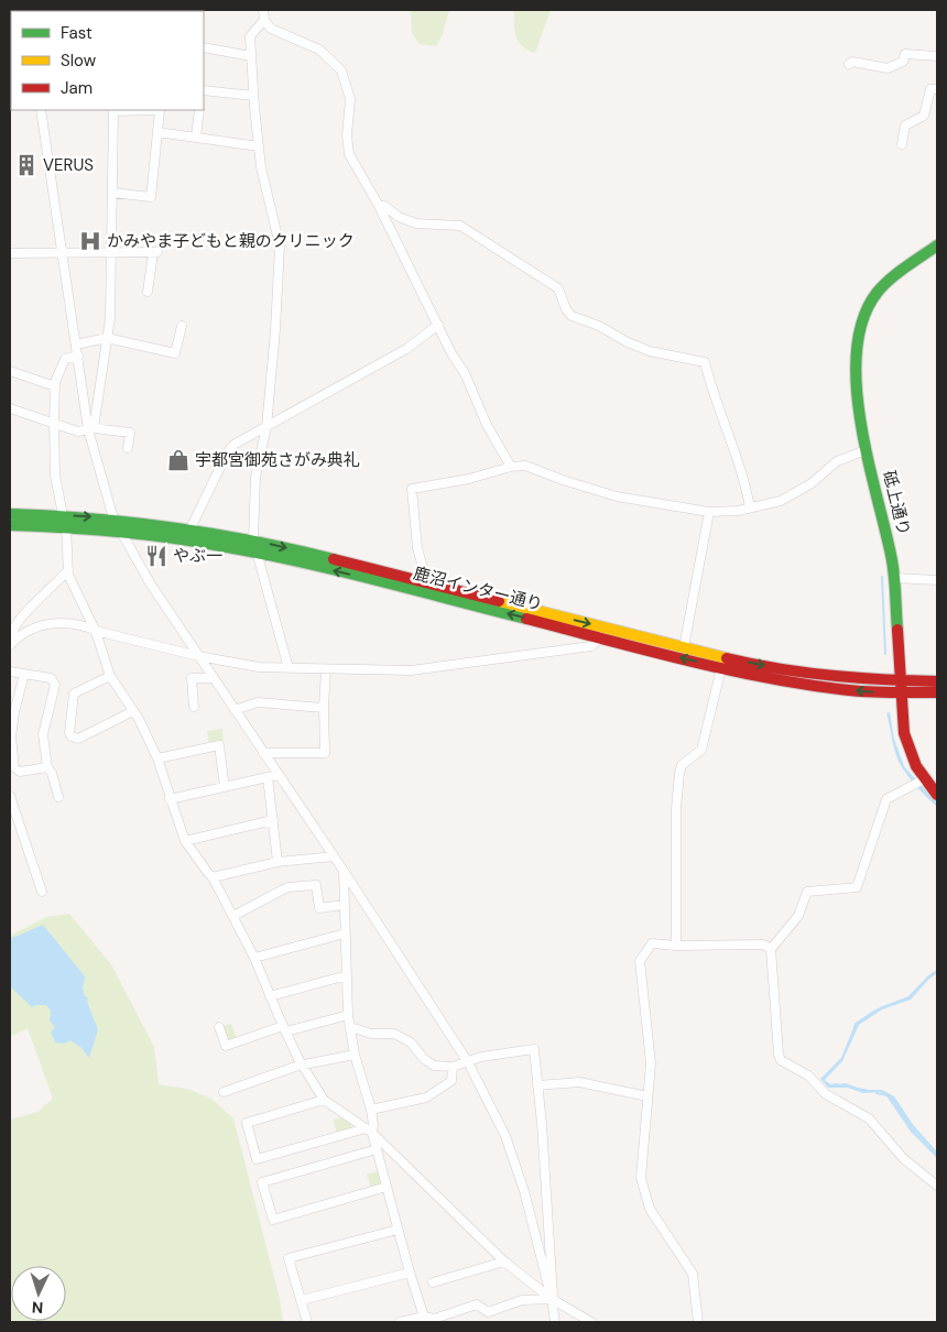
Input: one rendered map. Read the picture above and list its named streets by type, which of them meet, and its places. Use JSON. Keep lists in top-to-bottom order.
{
  "streets": {
    "main road": ["砥上通り", "鹿沼インター通り"]
  },
  "crossings": [
    ["砥上通り", "鹿沼インター通り"]
  ],
  "places": {
    "building": ["VERUS"],
    "hospital": ["かみやま子どもと親のクリニック"],
    "shop": ["宇都宮御苑さがみ典礼"],
    "restaurant": ["やぶ一"]
  },
  "legend": ["Fast", "Slow", "Jam"],
  "north": "bottom"
}
